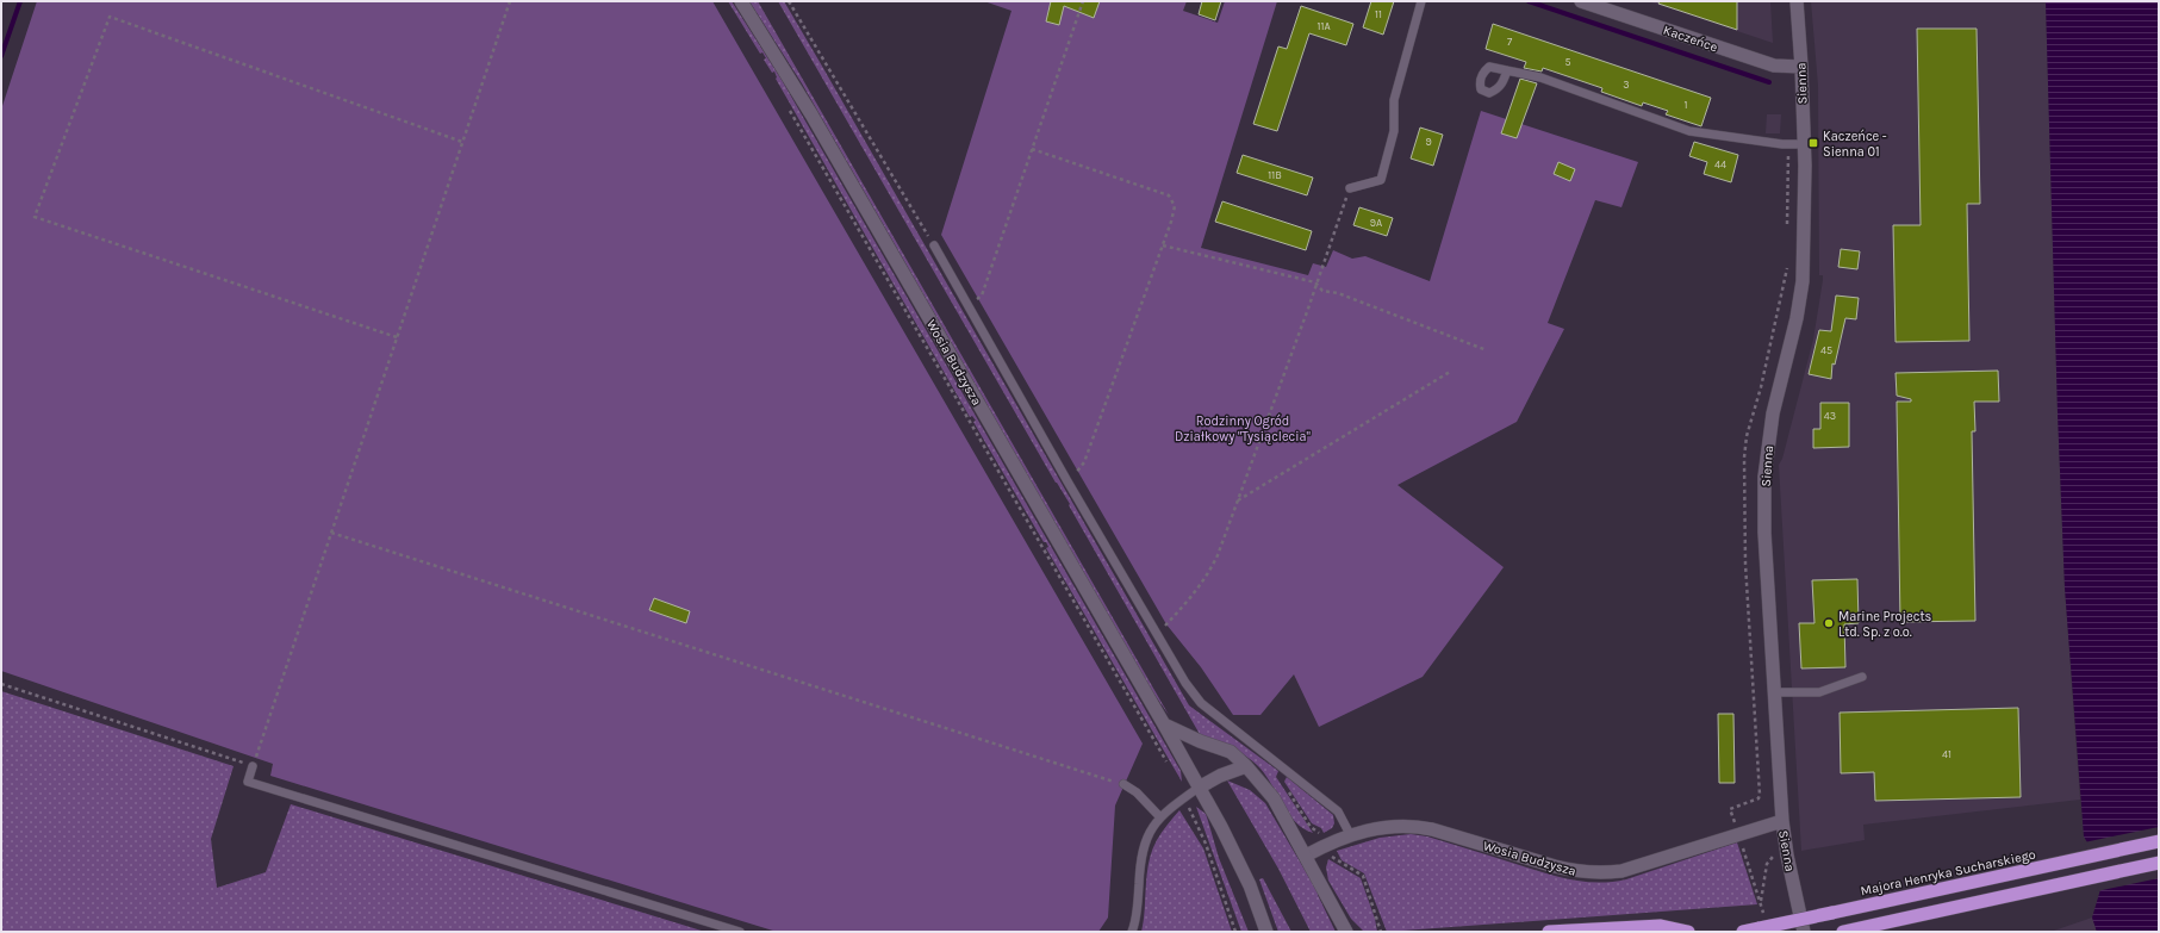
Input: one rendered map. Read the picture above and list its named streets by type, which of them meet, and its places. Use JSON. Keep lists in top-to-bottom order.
{
  "streets": {
    "highway": ["Majora Henryka Sucharskiego"],
    "street": ["Kaczeńce", "Sienna", "Wosia Budzysza"]
  },
  "crossings": [
    ["Kaczeńce", "Sienna"],
    ["Sienna", "Wosia Budzysza"]
  ],
  "parks": ["Rodzinny Ogród Działkowy \"Tysiąclecia\""],
  "places": {
    "transit": ["Kaczeńce - Sienna 01"],
    "other": ["Marine Projects Ltd. Sp. z o.o."]
  },
  "house_numbers": [
    "11",
    "11A",
    "7",
    "5",
    "3",
    "1",
    "9",
    "44",
    "11B",
    "9A",
    "45",
    "43",
    "41"
  ]
}
